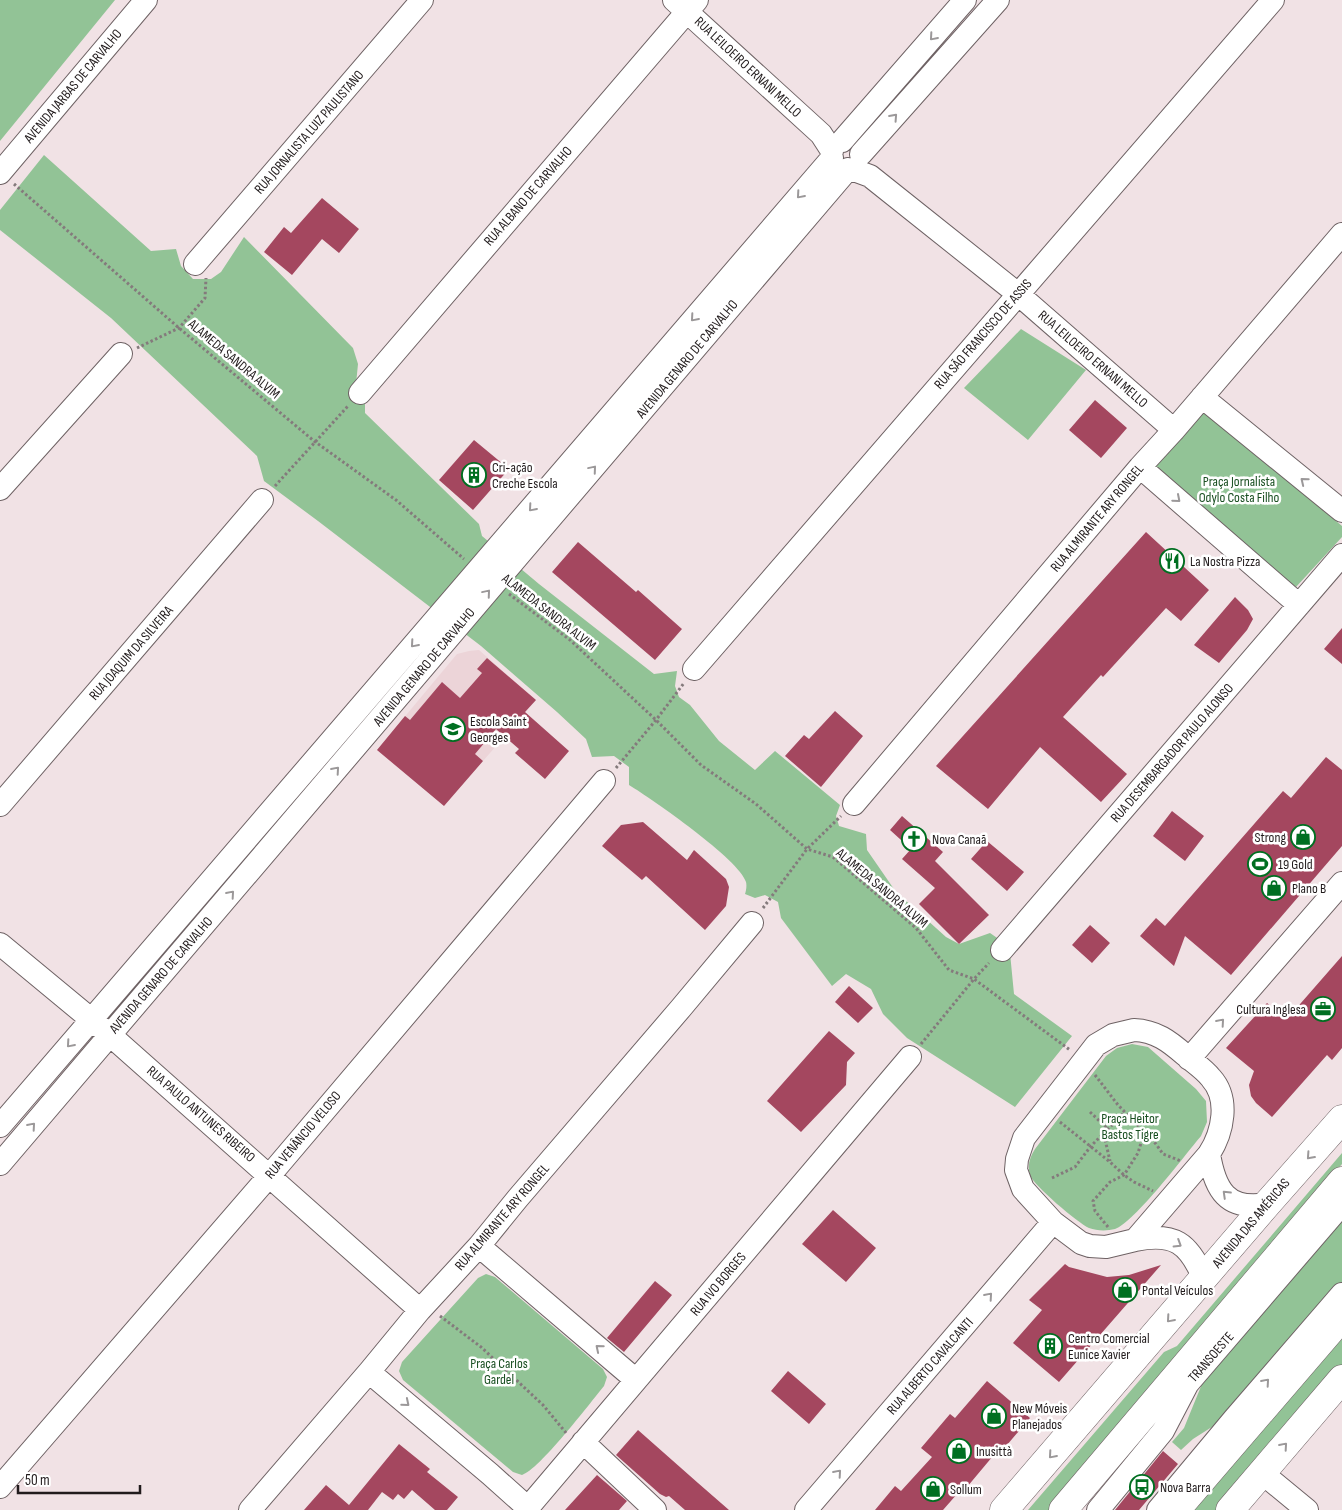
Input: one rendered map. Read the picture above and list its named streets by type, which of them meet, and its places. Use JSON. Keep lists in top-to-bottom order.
{
  "streets": {
    "main road": ["AVENIDA DAS AMÉRICAS"],
    "street": [
      "RUA LEILOEIRO ERNANI MELLO",
      "AVENIDA JARBAS DE CARVALHO",
      "RUA JORNALISTA LUIZ PAULISTANO",
      "RUA ALBANO DE CARVALHO",
      "RUA SÃO FRANCISCO DE ASSIS",
      "AVENIDA GENARO DE CARVALHO",
      "RUA ALMIRANTE ARY RONGEL",
      "RUA JOAQUIM DA SILVEIRA",
      "RUA DESEMBARGADOR PAULO ALONSO",
      "RUA PAULO ANTUNES RIBEIRO",
      "RUA VENÂNCIO VELOSO",
      "RUA IVO BORGES",
      "TRANSOESTE",
      "RUA ALBERTO CAVALCANTI"
    ],
    "path": ["ALAMEDA SANDRA ALVIM"]
  },
  "crossings": [
    ["RUA LEILOEIRO ERNANI MELLO", "RUA ALBANO DE CARVALHO"],
    ["RUA LEILOEIRO ERNANI MELLO", "RUA SÃO FRANCISCO DE ASSIS"],
    ["RUA LEILOEIRO ERNANI MELLO", "AVENIDA GENARO DE CARVALHO"],
    ["RUA LEILOEIRO ERNANI MELLO", "RUA ALMIRANTE ARY RONGEL"],
    ["AVENIDA JARBAS DE CARVALHO", "ALAMEDA SANDRA ALVIM"],
    ["ALAMEDA SANDRA ALVIM", "AVENIDA GENARO DE CARVALHO"],
    ["AVENIDA GENARO DE CARVALHO", "RUA PAULO ANTUNES RIBEIRO"],
    ["RUA ALMIRANTE ARY RONGEL", "RUA PAULO ANTUNES RIBEIRO"],
    ["RUA PAULO ANTUNES RIBEIRO", "RUA VENÂNCIO VELOSO"]
  ],
  "one_way": ["RUA ALBERTO CAVALCANTI"],
  "parks": ["Praça Jornalista Odylo Costa Filho", "Praça Heitor Bastos Tigre", "Praça Carlos Gardel"],
  "places": {
    "building": ["Cri-ação Creche Escola", "Centro Comercial Eunice Xavier"],
    "restaurant": ["La Nostra Pizza"],
    "school or university": ["Escola Saint Georges"],
    "shop": [
      "Strong",
      "Plano B",
      "Pontal Veículos",
      "New Móveis Planejados",
      "Inusittà",
      "Sollum"
    ],
    "church": ["Nova Canaã"],
    "sports": ["19 Gold"],
    "office": ["Cultura Inglesa"],
    "bus stop": ["Nova Barra"]
  },
  "scale_bar": "50 m"
}
